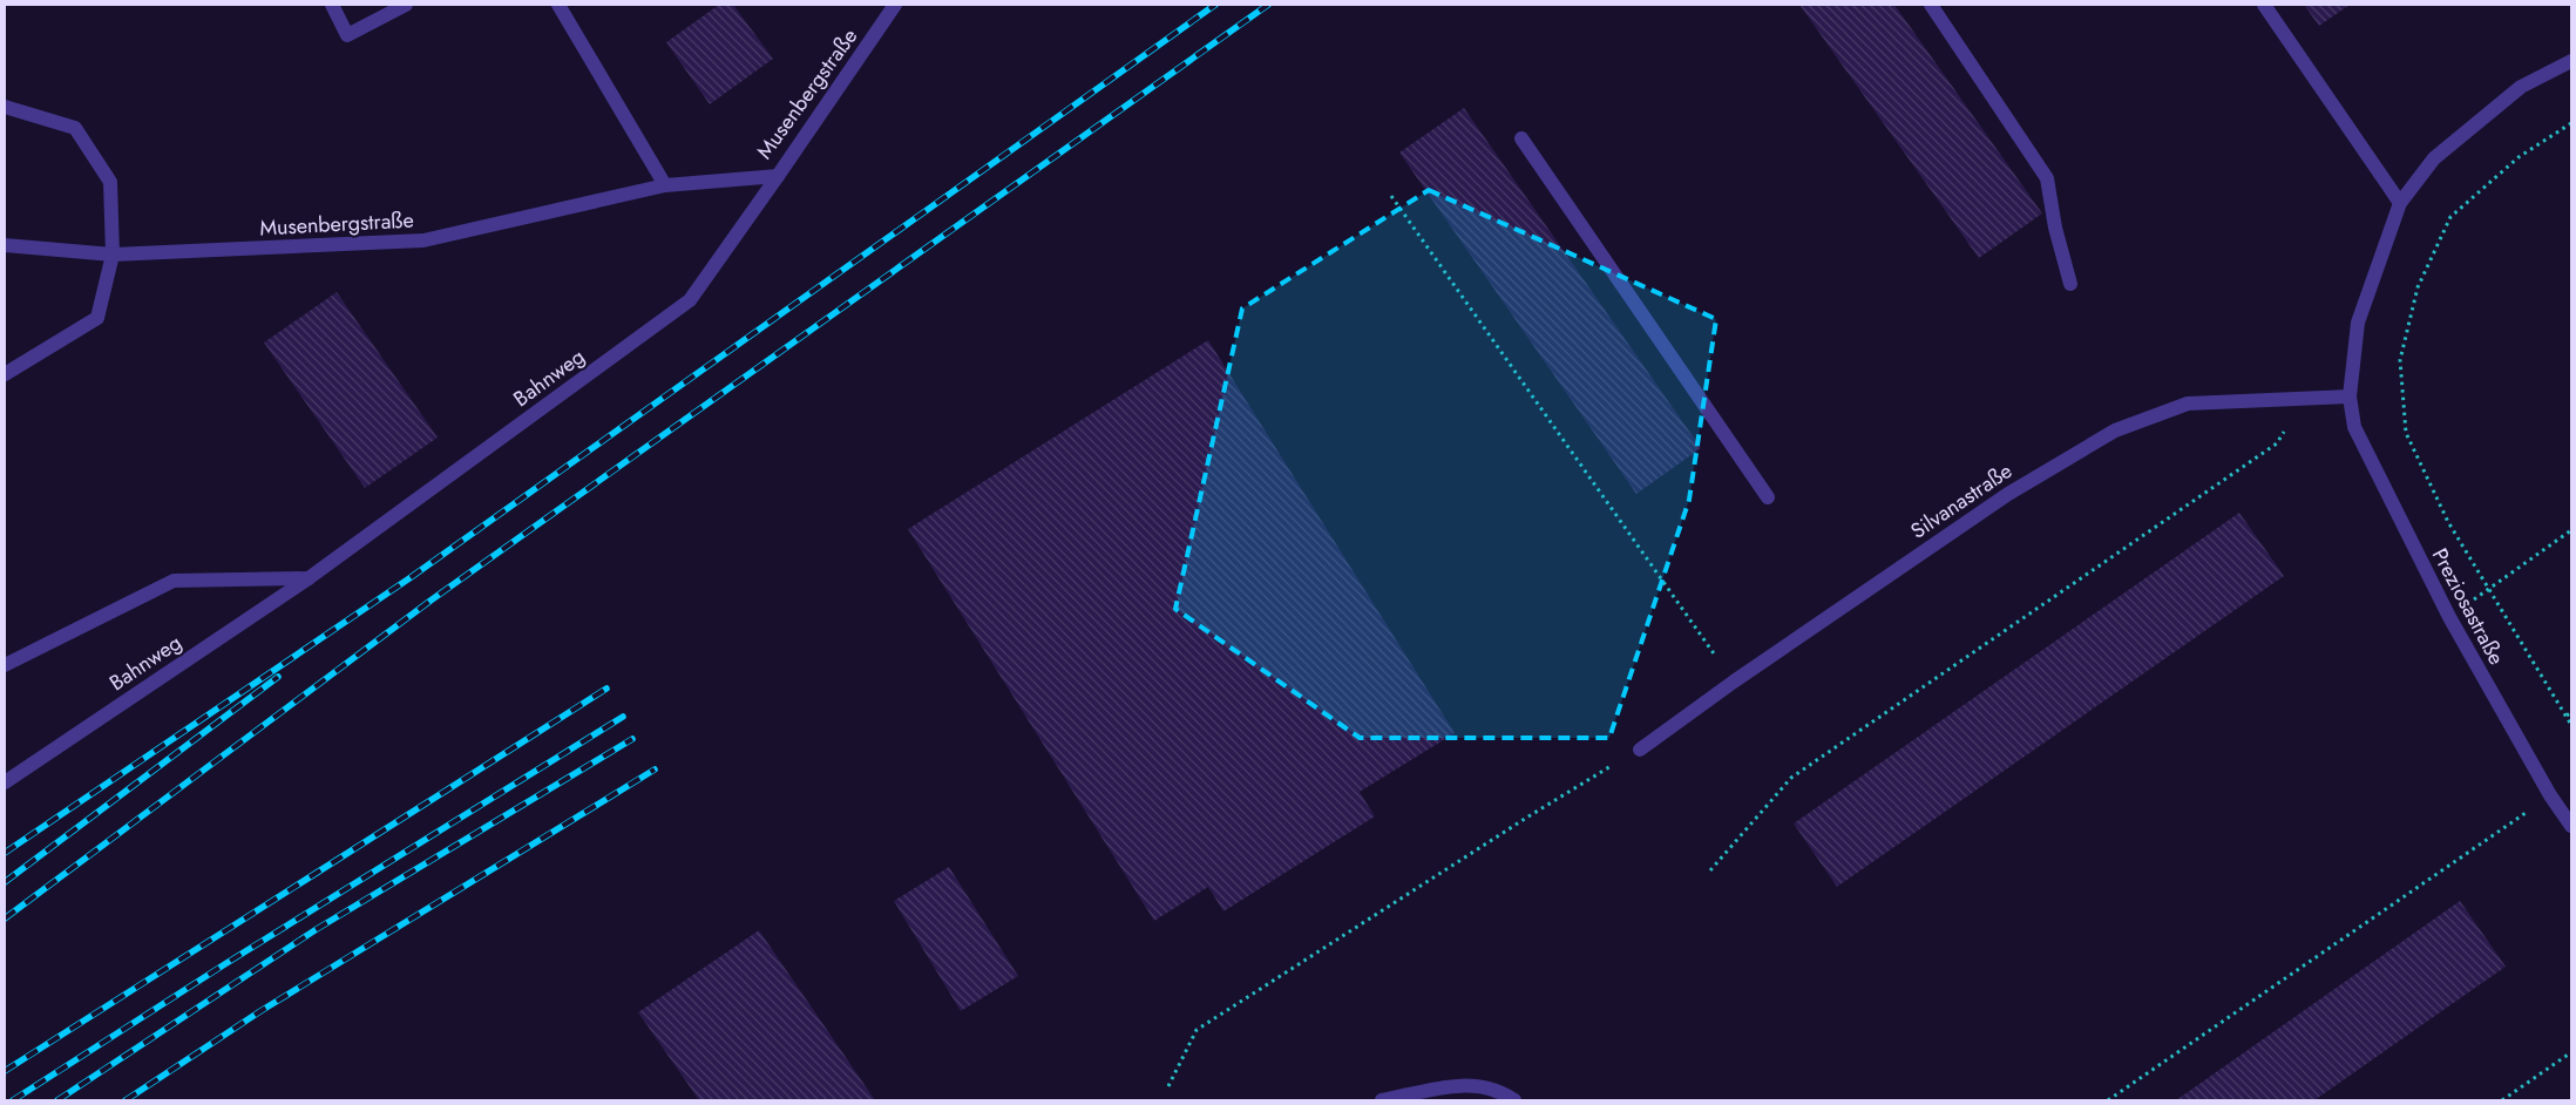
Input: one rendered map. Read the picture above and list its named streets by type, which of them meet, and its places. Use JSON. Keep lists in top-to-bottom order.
{
  "streets": {
    "street": [
      "Musenbergstraße",
      "Bahnweg",
      "Silvanastraße",
      "Preziosastraße"
    ]
  },
  "crossings": [
    ["Musenbergstraße", "Bahnweg"],
    ["Silvanastraße", "Preziosastraße"]
  ]
}
